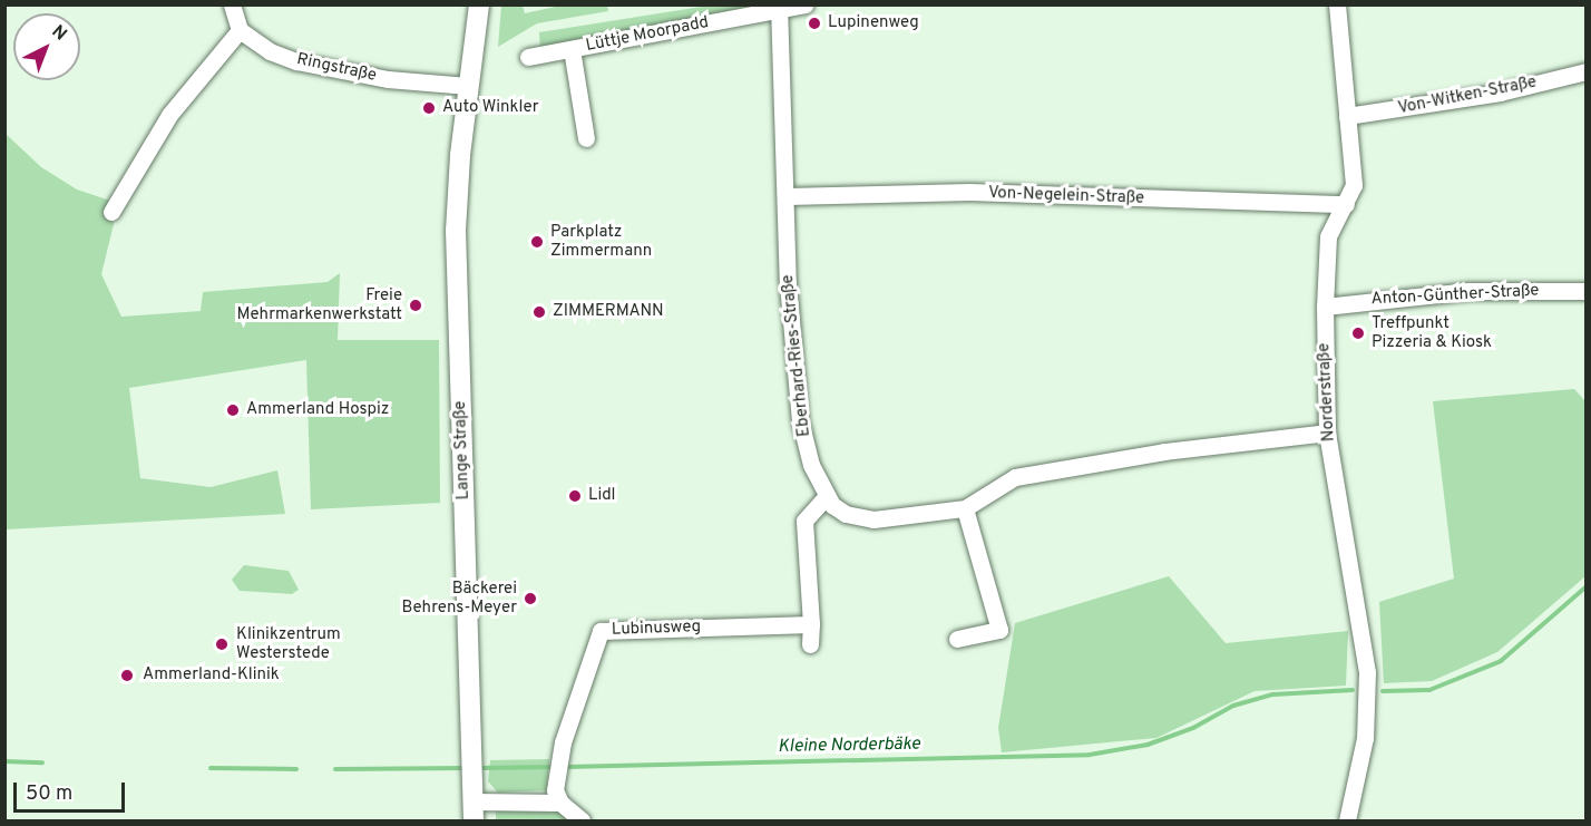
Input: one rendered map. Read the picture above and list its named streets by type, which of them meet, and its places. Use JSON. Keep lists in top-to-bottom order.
{
  "streets": {
    "street": [
      "Lüttje Moorpadd",
      "Ringstraße",
      "Von-Witken-Straße",
      "Von-Negelein-Straße",
      "Anton-Günther-Straße",
      "Eberhard-Ries-Straße",
      "Norderstraße",
      "Lange Straße",
      "Lubinusweg"
    ]
  },
  "crossings": [
    ["Lüttje Moorpadd", "Eberhard-Ries-Straße"],
    ["Ringstraße", "Lange Straße"],
    ["Von-Witken-Straße", "Norderstraße"],
    ["Von-Negelein-Straße", "Eberhard-Ries-Straße"],
    ["Von-Negelein-Straße", "Norderstraße"],
    ["Anton-Günther-Straße", "Norderstraße"]
  ],
  "water": ["Kleine Norderbäke"],
  "places": [
    "Lupinenweg",
    "Auto Winkler",
    "Parkplatz Zimmermann",
    "Freie Mehrmarkenwerkstatt",
    "ZIMMERMANN",
    "Treffpunkt Pizzeria & Kiosk",
    "Ammerland Hospiz",
    "Lidl",
    "Bäckerei Behrens-Meyer",
    "Klinikzentrum Westerstede",
    "Ammerland-Klinik"
  ],
  "scale_bar": "50 m",
  "north": "top right"
}
